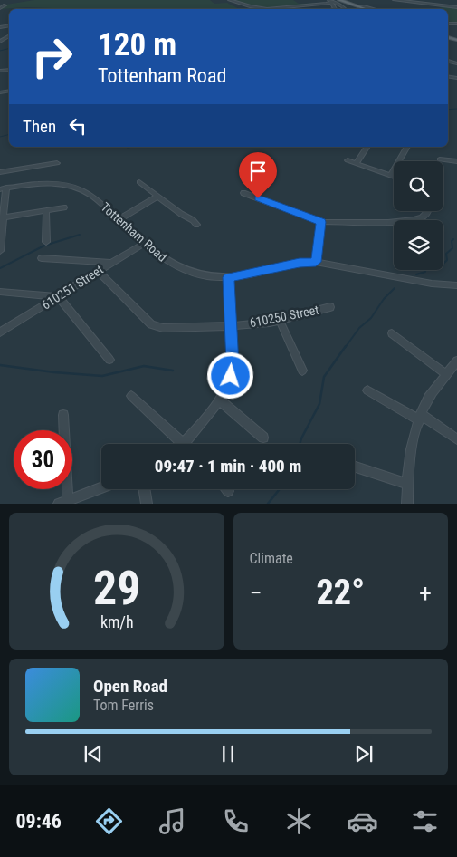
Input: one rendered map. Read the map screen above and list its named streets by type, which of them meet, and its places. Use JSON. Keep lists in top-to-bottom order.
{
  "streets": {
    "street": ["Tottenham Road", "610251 Street", "610250 Street"]
  },
  "crossings": [
    ["Tottenham Road", "610251 Street"],
    ["610251 Street", "610250 Street"]
  ],
  "page": {
    "turn": ["120 m", "Tottenham Road"],
    "then": "Then",
    "limit": "30",
    "trip": "09:47 · 1 min · 400 m",
    "tile": "Climate",
    "heat": ["−", "22°", "+"],
    "song": ["Open Road", "Tom Ferris"],
    "tabs": "09:46",
    "gauge": ["29", "km/h"]
  }
}
